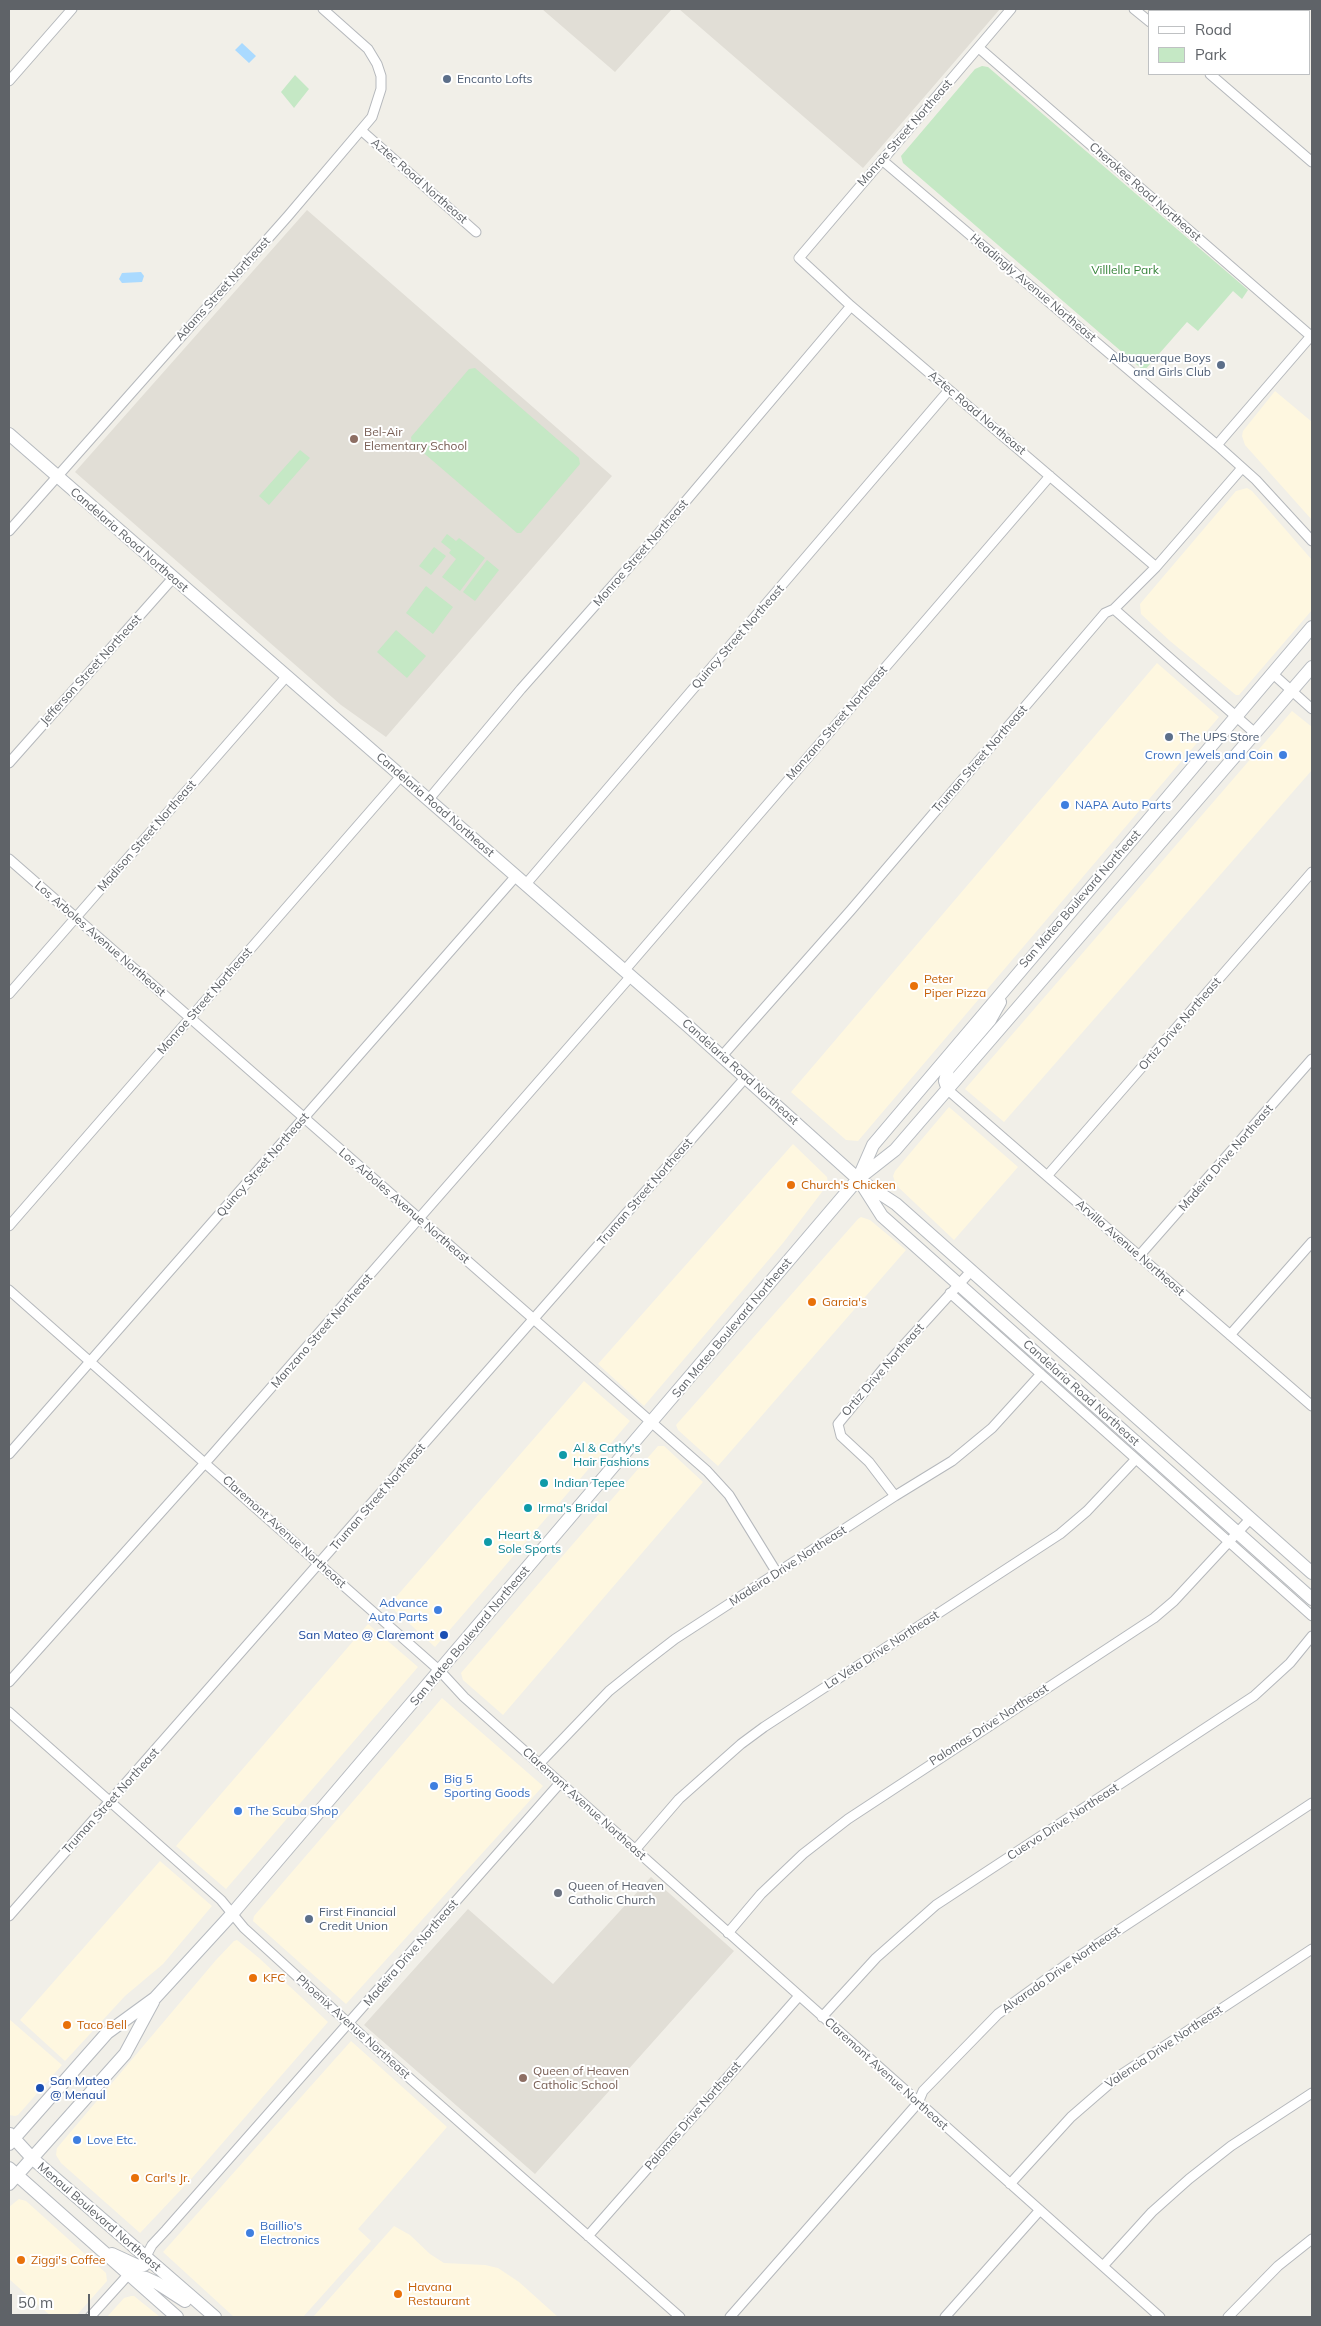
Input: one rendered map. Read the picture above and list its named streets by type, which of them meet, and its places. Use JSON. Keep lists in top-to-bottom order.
{
  "streets": {
    "main road": ["Candelaria Road Northeast", "San Mateo Boulevard Northeast", "Menaul Boulevard Northeast"],
    "street": [
      "Monroe Street Northeast",
      "Aztec Road Northeast",
      "Cherokee Road Northeast",
      "Headingly Avenue Northeast",
      "Adams Street Northeast",
      "Quincy Street Northeast",
      "Jefferson Street Northeast",
      "Manzano Street Northeast",
      "Truman Street Northeast",
      "Madison Street Northeast",
      "Los Arboles Avenue Northeast",
      "Ortiz Drive Northeast",
      "Madeira Drive Northeast",
      "Arvilla Avenue Northeast",
      "Claremont Avenue Northeast",
      "La Veta Drive Northeast",
      "Palomas Drive Northeast",
      "Cuervo Drive Northeast",
      "Alvarado Drive Northeast",
      "Phoenix Avenue Northeast",
      "Valencia Drive Northeast"
    ]
  },
  "crossings": [
    ["Monroe Street Northeast", "Aztec Road Northeast"],
    ["Monroe Street Northeast", "Cherokee Road Northeast"],
    ["Monroe Street Northeast", "Headingly Avenue Northeast"],
    ["Monroe Street Northeast", "Candelaria Road Northeast"],
    ["Monroe Street Northeast", "Los Arboles Avenue Northeast"],
    ["Aztec Road Northeast", "Adams Street Northeast"],
    ["Aztec Road Northeast", "Quincy Street Northeast"],
    ["Aztec Road Northeast", "Manzano Street Northeast"],
    ["Aztec Road Northeast", "Truman Street Northeast"],
    ["Headingly Avenue Northeast", "Truman Street Northeast"],
    ["Adams Street Northeast", "Candelaria Road Northeast"],
    ["Candelaria Road Northeast", "Quincy Street Northeast"],
    ["Candelaria Road Northeast", "Jefferson Street Northeast"],
    ["Candelaria Road Northeast", "Manzano Street Northeast"],
    ["Candelaria Road Northeast", "Truman Street Northeast"],
    ["Candelaria Road Northeast", "Madison Street Northeast"],
    ["Candelaria Road Northeast", "San Mateo Boulevard Northeast"],
    ["Candelaria Road Northeast", "Ortiz Drive Northeast"],
    ["Candelaria Road Northeast", "Palomas Drive Northeast"],
    ["Quincy Street Northeast", "Los Arboles Avenue Northeast"],
    ["Quincy Street Northeast", "Claremont Avenue Northeast"],
    ["Manzano Street Northeast", "Los Arboles Avenue Northeast"],
    ["Manzano Street Northeast", "Claremont Avenue Northeast"],
    ["Truman Street Northeast", "Los Arboles Avenue Northeast"],
    ["Truman Street Northeast", "Claremont Avenue Northeast"],
    ["Truman Street Northeast", "Phoenix Avenue Northeast"],
    ["Madison Street Northeast", "Los Arboles Avenue Northeast"],
    ["San Mateo Boulevard Northeast", "Los Arboles Avenue Northeast"],
    ["San Mateo Boulevard Northeast", "Arvilla Avenue Northeast"],
    ["San Mateo Boulevard Northeast", "Claremont Avenue Northeast"],
    ["San Mateo Boulevard Northeast", "Phoenix Avenue Northeast"],
    ["San Mateo Boulevard Northeast", "Menaul Boulevard Northeast"],
    ["Los Arboles Avenue Northeast", "Madeira Drive Northeast"],
    ["Ortiz Drive Northeast", "Madeira Drive Northeast"],
    ["Ortiz Drive Northeast", "Arvilla Avenue Northeast"],
    ["Madeira Drive Northeast", "Arvilla Avenue Northeast"],
    ["Madeira Drive Northeast", "Claremont Avenue Northeast"],
    ["Madeira Drive Northeast", "Phoenix Avenue Northeast"],
    ["Madeira Drive Northeast", "Menaul Boulevard Northeast"],
    ["Claremont Avenue Northeast", "La Veta Drive Northeast"],
    ["Claremont Avenue Northeast", "Palomas Drive Northeast"],
    ["Claremont Avenue Northeast", "Cuervo Drive Northeast"],
    ["Claremont Avenue Northeast", "Alvarado Drive Northeast"],
    ["Claremont Avenue Northeast", "Valencia Drive Northeast"],
    ["Palomas Drive Northeast", "Phoenix Avenue Northeast"]
  ],
  "parks": ["Villlella Park"],
  "places": [
    "Encanto Lofts",
    "Albuquerque Boys and Girls Club",
    "Bel-Air Elementary School",
    "The UPS Store",
    "Crown Jewels and Coin",
    "NAPA Auto Parts",
    "Peter Piper Pizza",
    "Church's Chicken",
    "Garcia's",
    "Al & Cathy's Hair Fashions",
    "Indian Tepee",
    "Irma's Bridal",
    "Heart & Sole Sports",
    "Advance Auto Parts",
    "San Mateo @ Claremont",
    "Big 5 Sporting Goods",
    "The Scuba Shop",
    "Queen of Heaven Catholic Church",
    "First Financial Credit Union",
    "KFC",
    "Taco Bell",
    "Queen of Heaven Catholic School",
    "San Mateo @ Menaul",
    "Love Etc.",
    "Carl's Jr.",
    "Baillio's Electronics",
    "Ziggi's Coffee",
    "Havana Restaurant"
  ],
  "legend": ["Road", "Park"],
  "scale_bar": "50 m"
}
